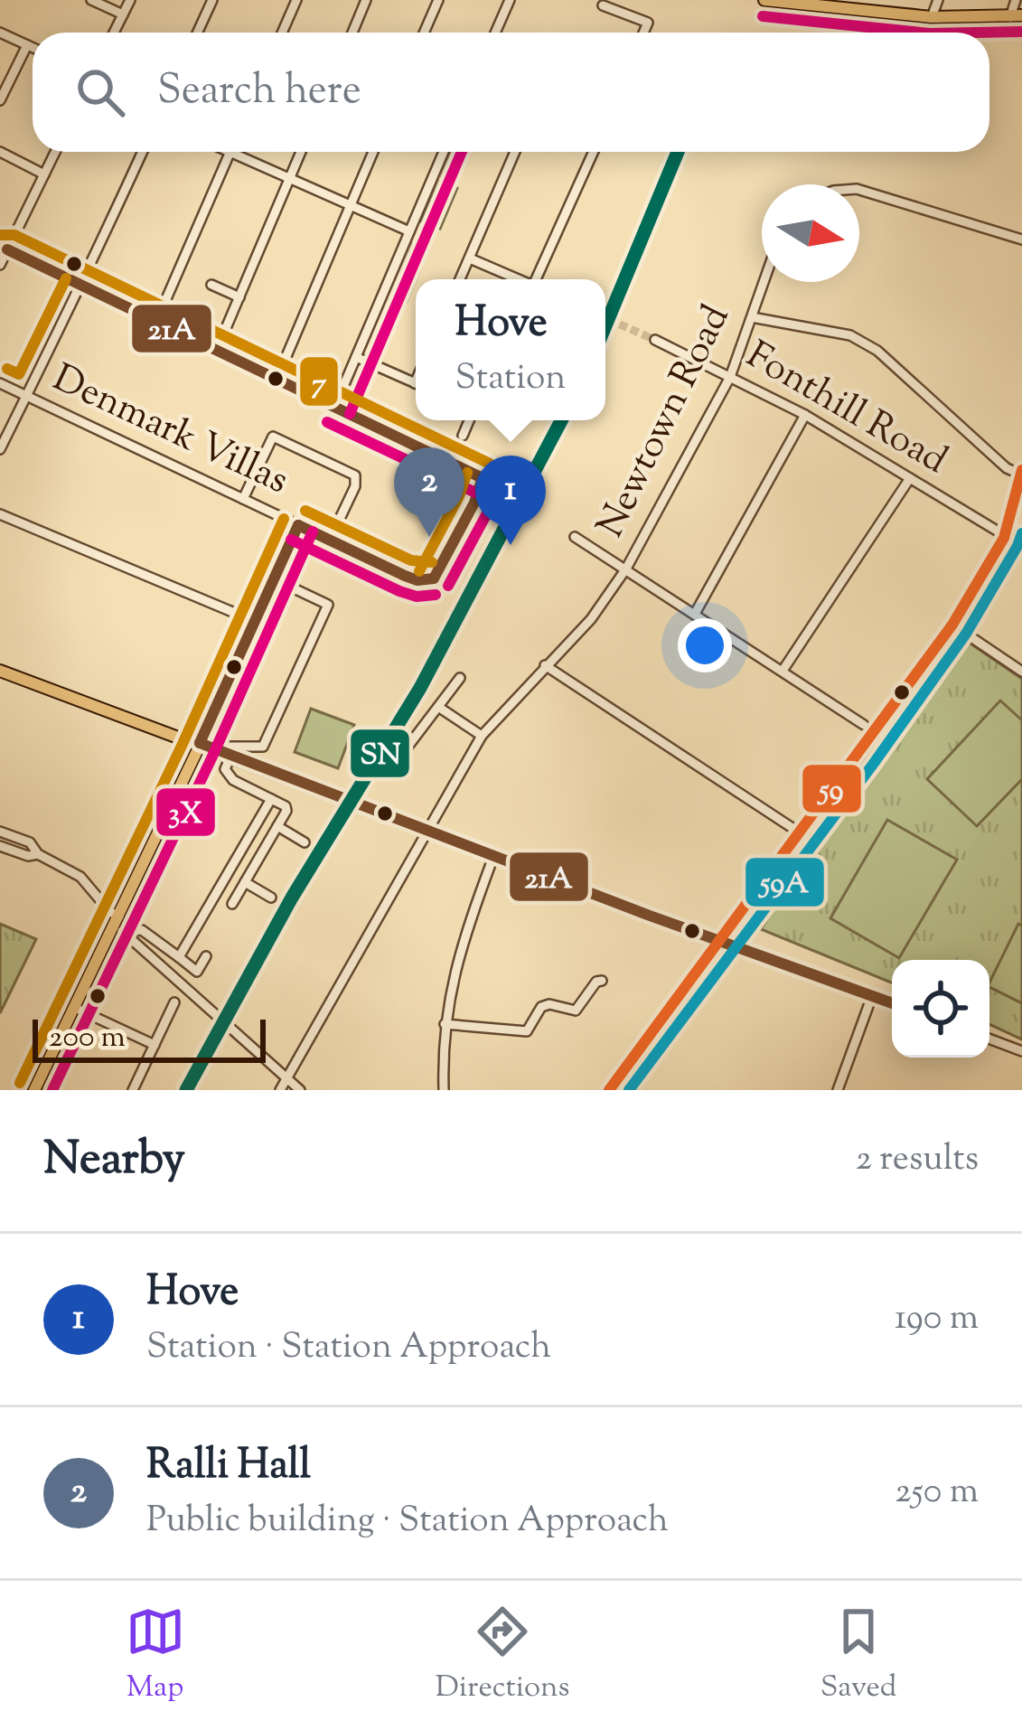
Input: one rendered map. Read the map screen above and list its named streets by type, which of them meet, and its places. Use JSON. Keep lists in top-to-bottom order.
{
  "streets": {
    "main road": ["Denmark Villas"],
    "street": ["Fonthill Road", "Newtown Road"]
  },
  "crossings": [
    ["Fonthill Road", "Newtown Road"]
  ],
  "lines": [
    "transit line 3X",
    "transit line SN",
    "transit line 7",
    "transit line 21A",
    "transit line 59",
    "transit line 59A"
  ],
  "scale_bar": "200 m",
  "north": "right",
  "page": {
    "search": "Search here",
    "popup": ["Hove", "Station"],
    "pins": ["2", "1"],
    "scale": "200 m",
    "heading": ["Nearby", "2 results"],
    "list": [
      {
        "mark": "1",
        "name": "Hove",
        "note": "Station · Station Approach",
        "value": "190 m"
      },
      {
        "mark": "2",
        "name": "Ralli Hall",
        "note": "Public building · Station Approach",
        "value": "250 m"
      }
    ],
    "nav": ["Map", "Directions", "Saved"]
  }
}
